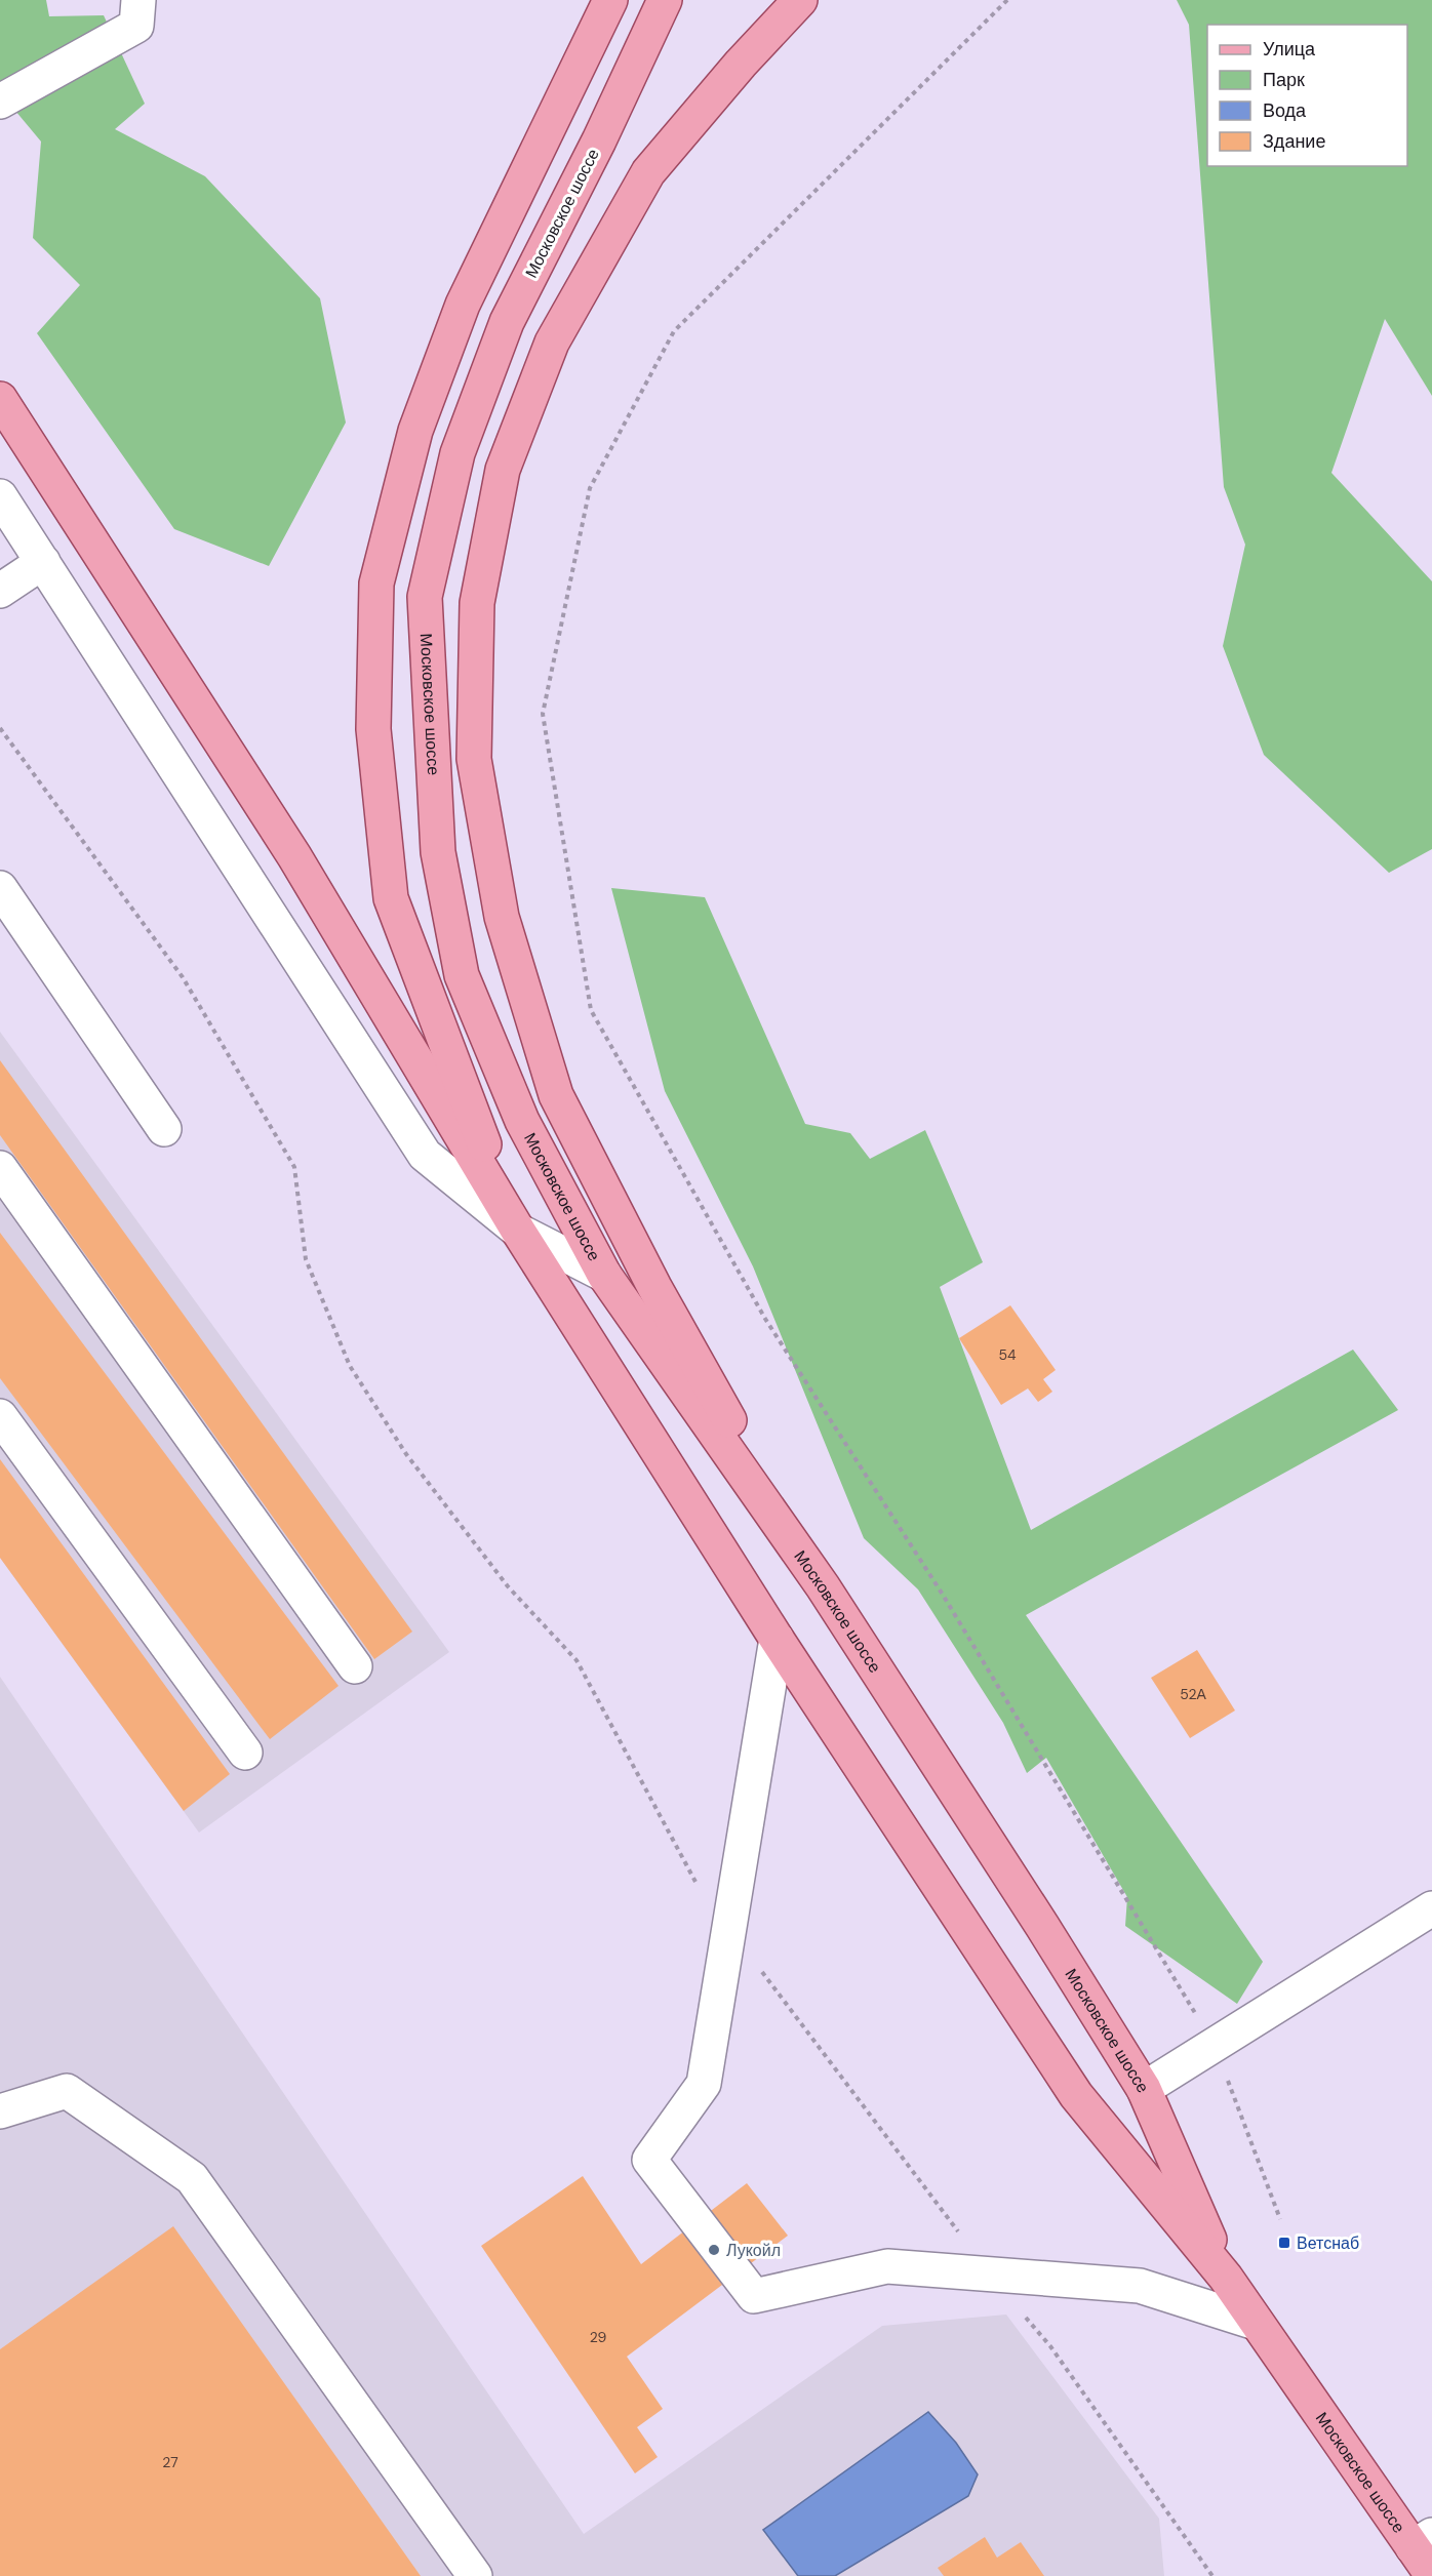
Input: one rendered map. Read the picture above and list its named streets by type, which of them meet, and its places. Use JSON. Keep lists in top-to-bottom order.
{
  "streets": {
    "main road": ["Московское шоссе"]
  },
  "places": {
    "transit": ["Ветснаб"],
    "other": ["Лукойл"]
  },
  "house_numbers": [
    "54",
    "52А",
    "29",
    "27"
  ],
  "legend": [
    "Улица",
    "Парк",
    "Вода",
    "Здание"
  ]
}
